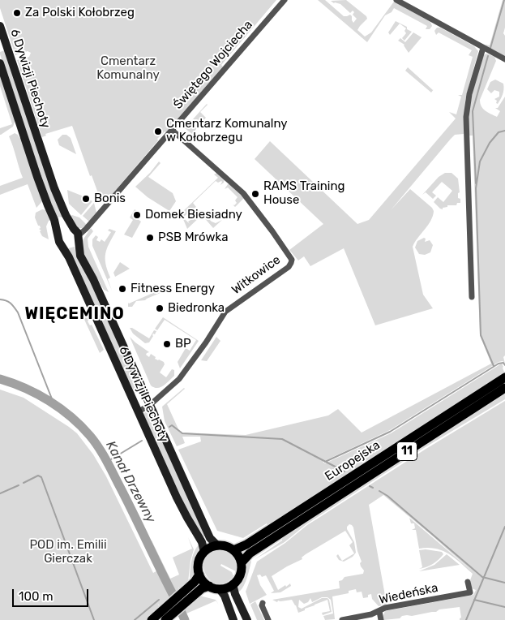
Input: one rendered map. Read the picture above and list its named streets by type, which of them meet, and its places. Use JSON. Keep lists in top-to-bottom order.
{
  "streets": {
    "main road": ["11", "Europejska"],
    "street": [
      "Świętego Wojciecha",
      "6 Dywizji Piechoty",
      "Witkowice",
      "Wiedeńska"
    ]
  },
  "crossings": [
    ["Świętego Wojciecha", "6 Dywizji Piechoty"],
    ["Świętego Wojciecha", "Witkowice"],
    ["6 Dywizji Piechoty", "Witkowice"],
    ["6 Dywizji Piechoty", "11"],
    ["6 Dywizji Piechoty", "Europejska"],
    ["11", "Europejska"]
  ],
  "districts": ["WIĘCEMINO"],
  "water": ["Kanał Drzewny"],
  "parks": ["Cmentarz Komunalny", "POD im. Emilii Gierczak"],
  "places": [
    "Za Polski Kołobrzeg",
    "Cmentarz Komunalny w Kołobrzegu",
    "RAMS Training House",
    "Bonis",
    "Domek Biesiadny",
    "PSB Mrówka",
    "Fitness Energy",
    "Biedronka",
    "BP"
  ],
  "scale_bar": "100 m"
}
